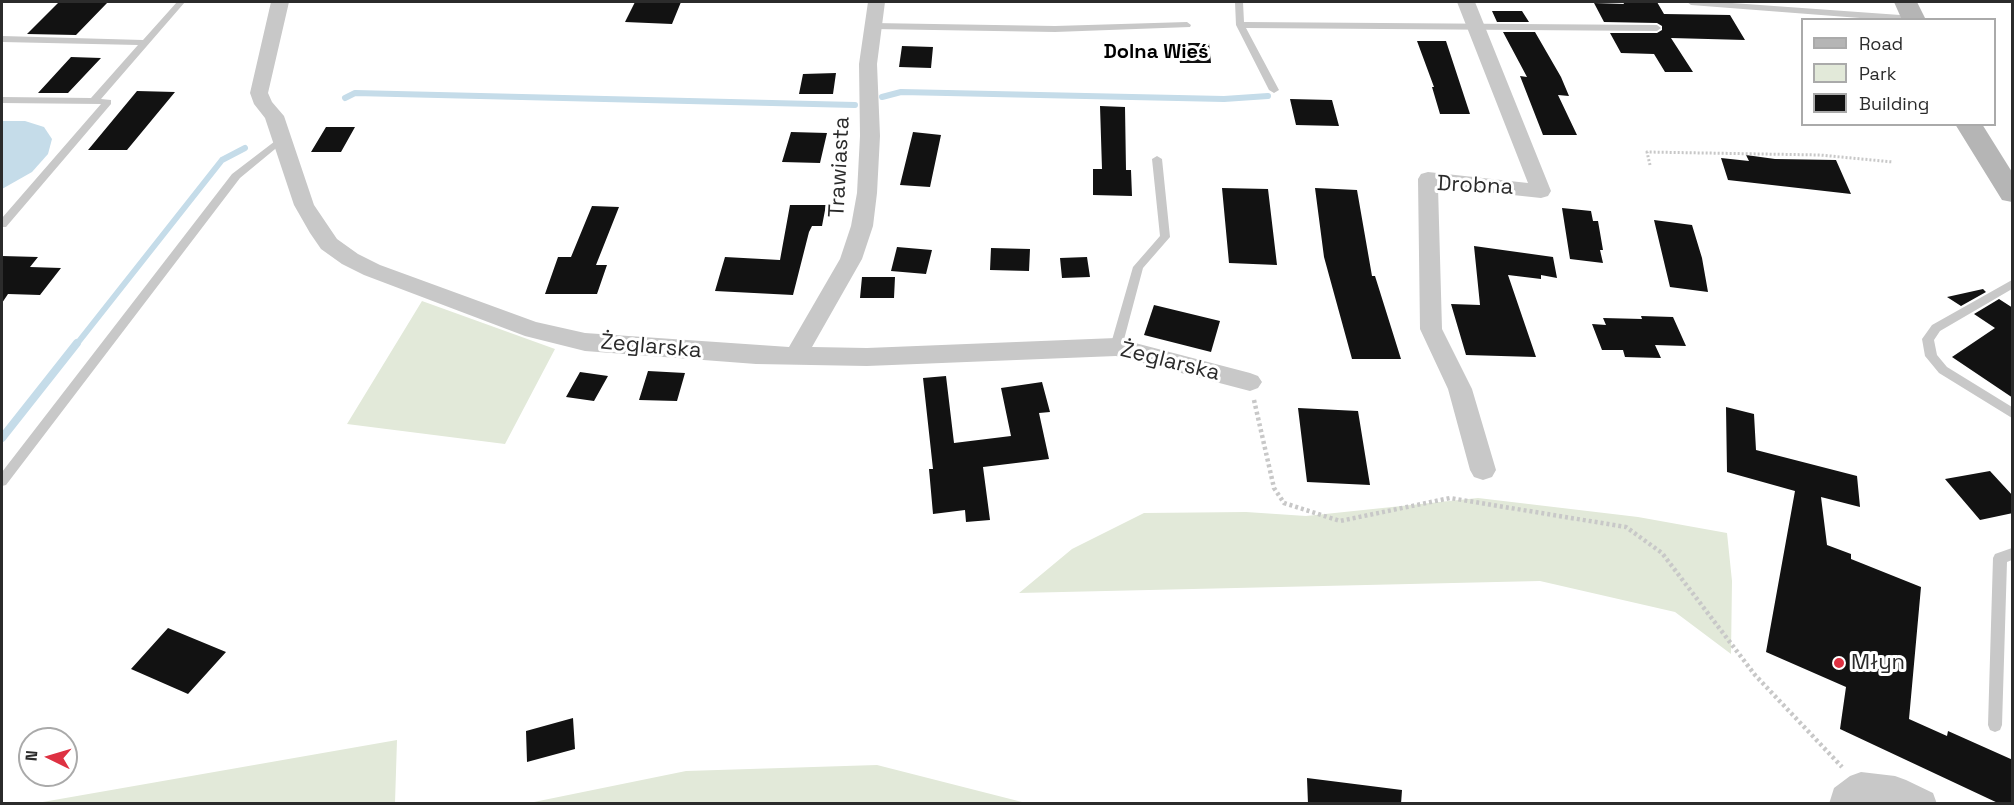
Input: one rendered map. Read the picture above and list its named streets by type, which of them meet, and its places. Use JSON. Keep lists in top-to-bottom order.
{
  "streets": {
    "street": ["Trawiasta", "Drobna", "Żeglarska"]
  },
  "crossings": [
    ["Trawiasta", "Żeglarska"]
  ],
  "districts": ["Dolna Wieś"],
  "places": ["Młyn"],
  "legend": ["Road", "Park", "Building"],
  "north": "left"
}
